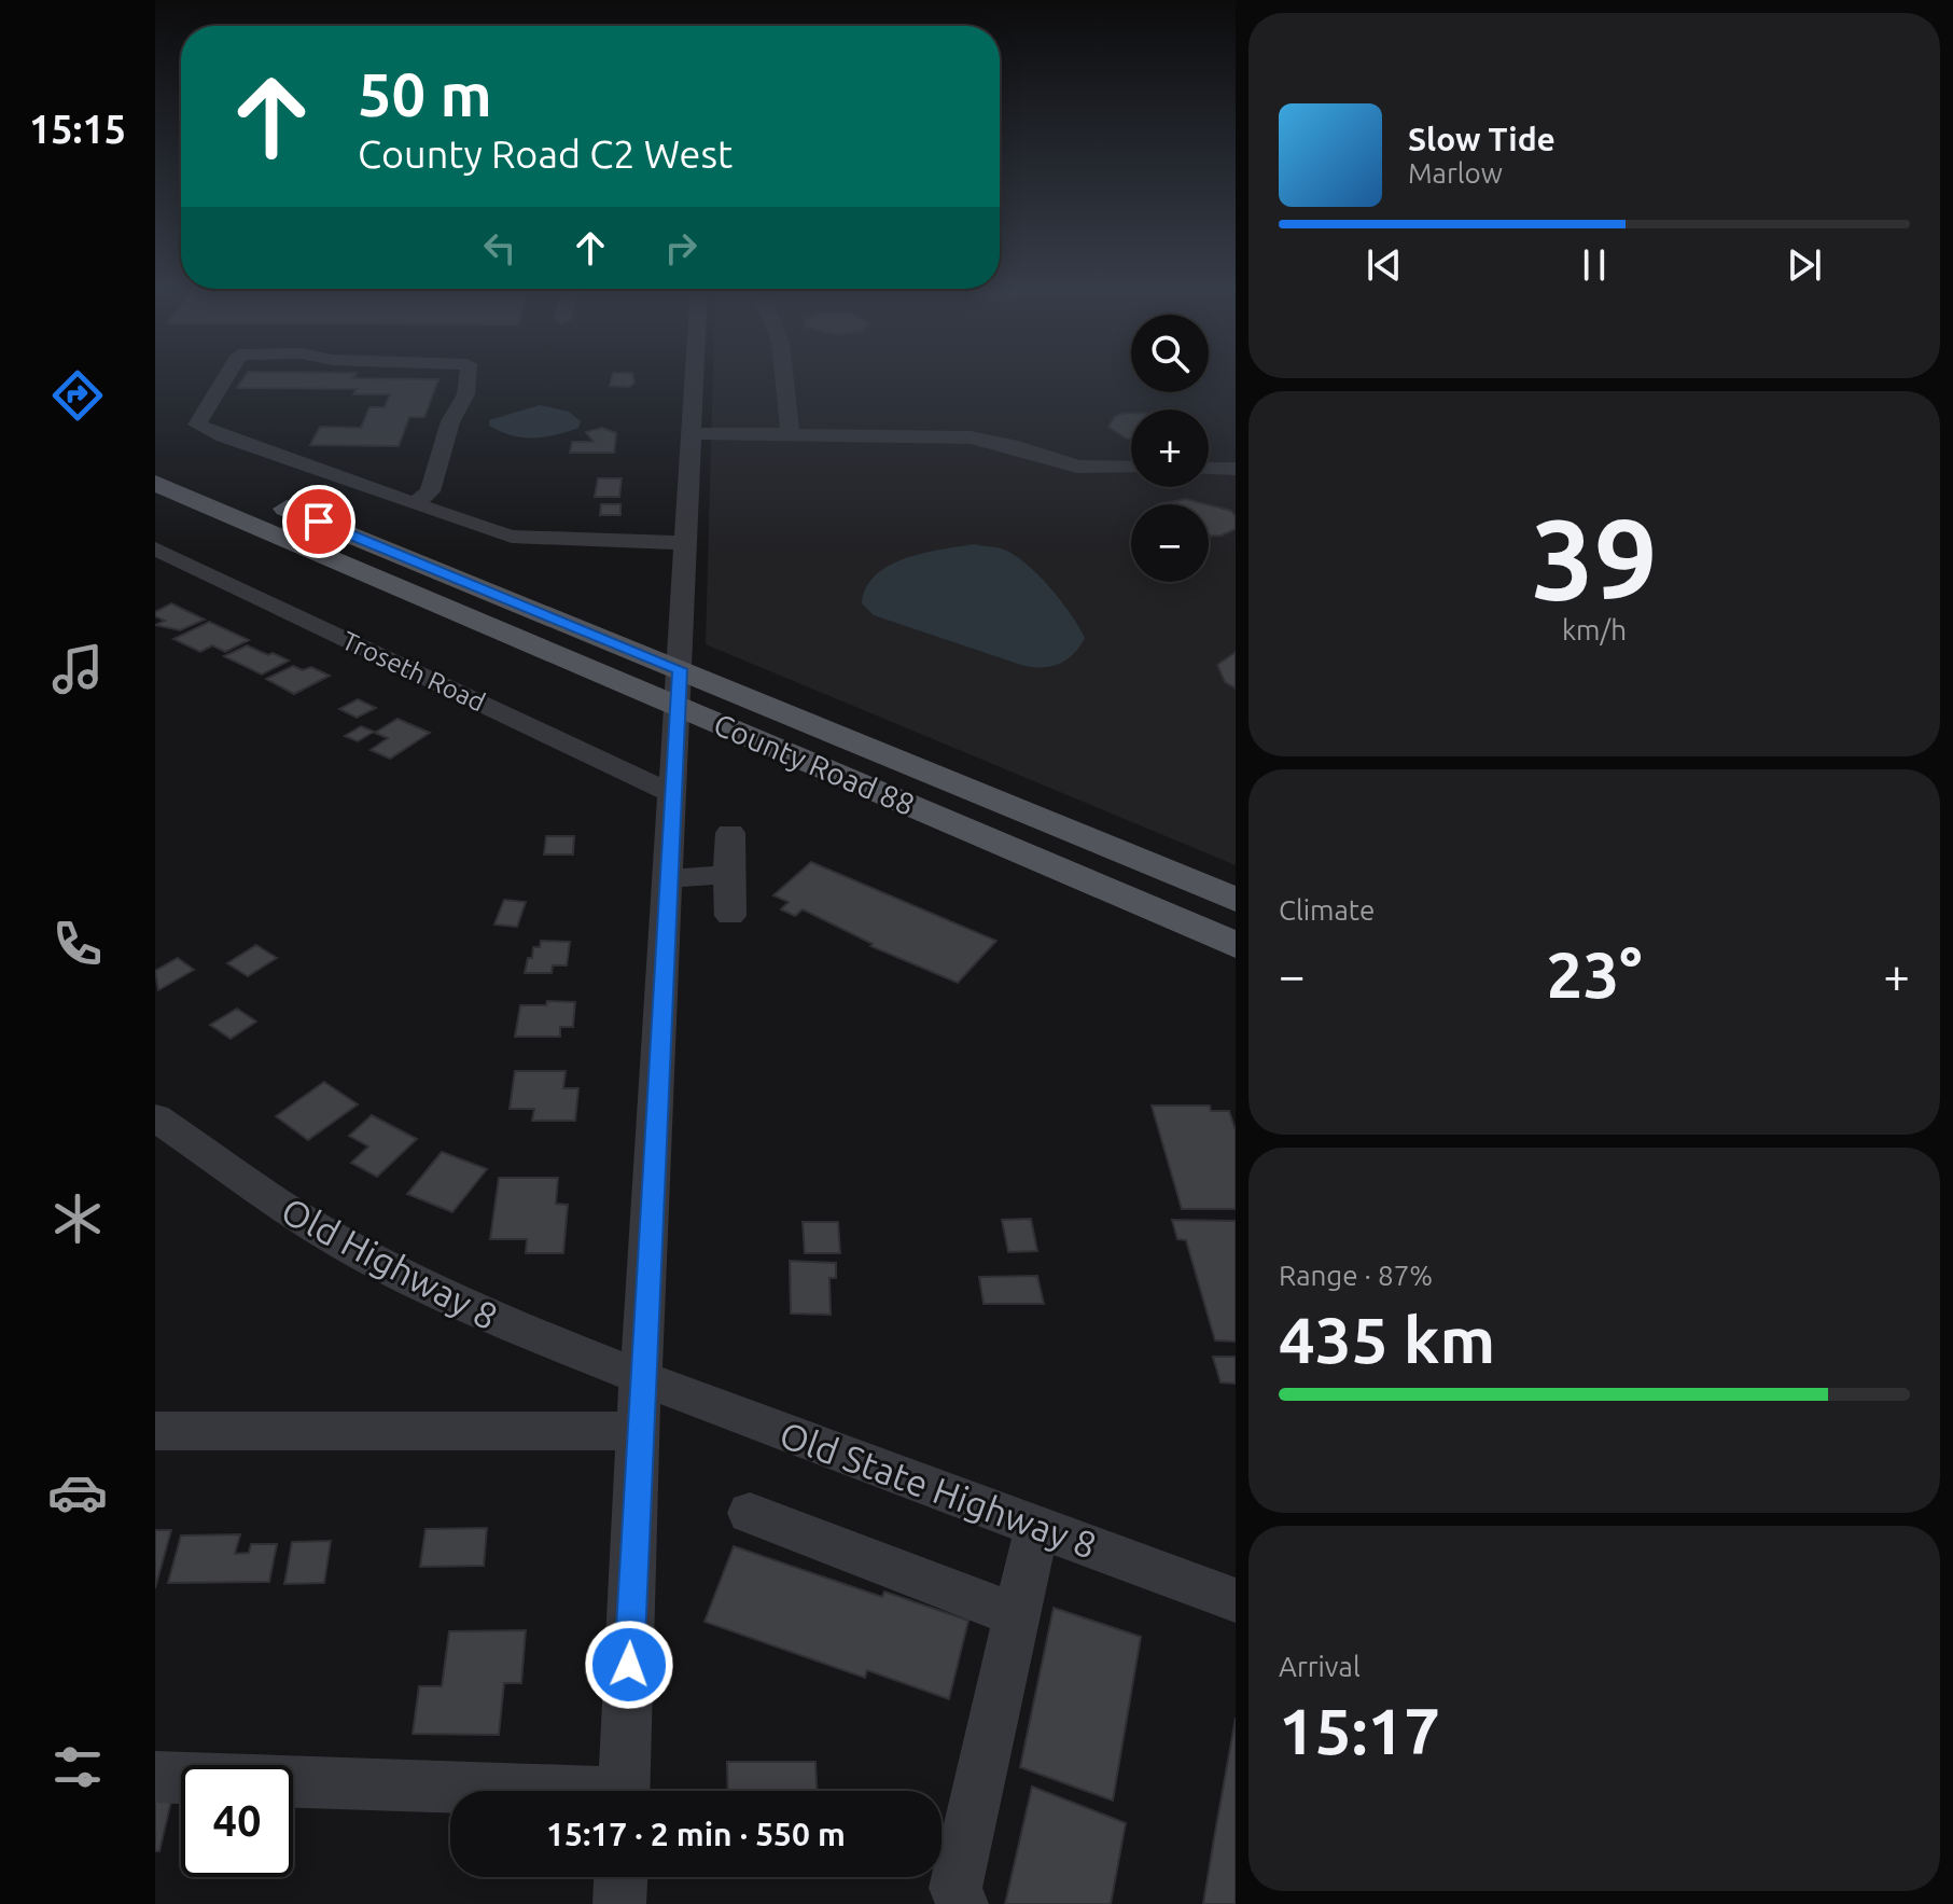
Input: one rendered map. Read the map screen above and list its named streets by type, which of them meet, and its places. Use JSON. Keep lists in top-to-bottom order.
{
  "streets": {
    "main road": ["County Road 88"],
    "street": ["Troseth Road", "Old Highway 8", "Old State Highway 8"]
  },
  "crossings": [
    ["Old Highway 8", "Old State Highway 8"]
  ],
  "page": {
    "tabs": "15:15",
    "turn": ["50 m", "County Road C2 West"],
    "song": ["Slow Tide", "Marlow"],
    "map_buttons": ["+", "−"],
    "tile": [
      ["39", "km/h"],
      "Climate",
      ["Range · 87%", "435 km"],
      ["Arrival", "15:17"]
    ],
    "heat": ["−", "23°", "+"],
    "limit": "40",
    "trip": "15:17 · 2 min · 550 m"
  }
}
